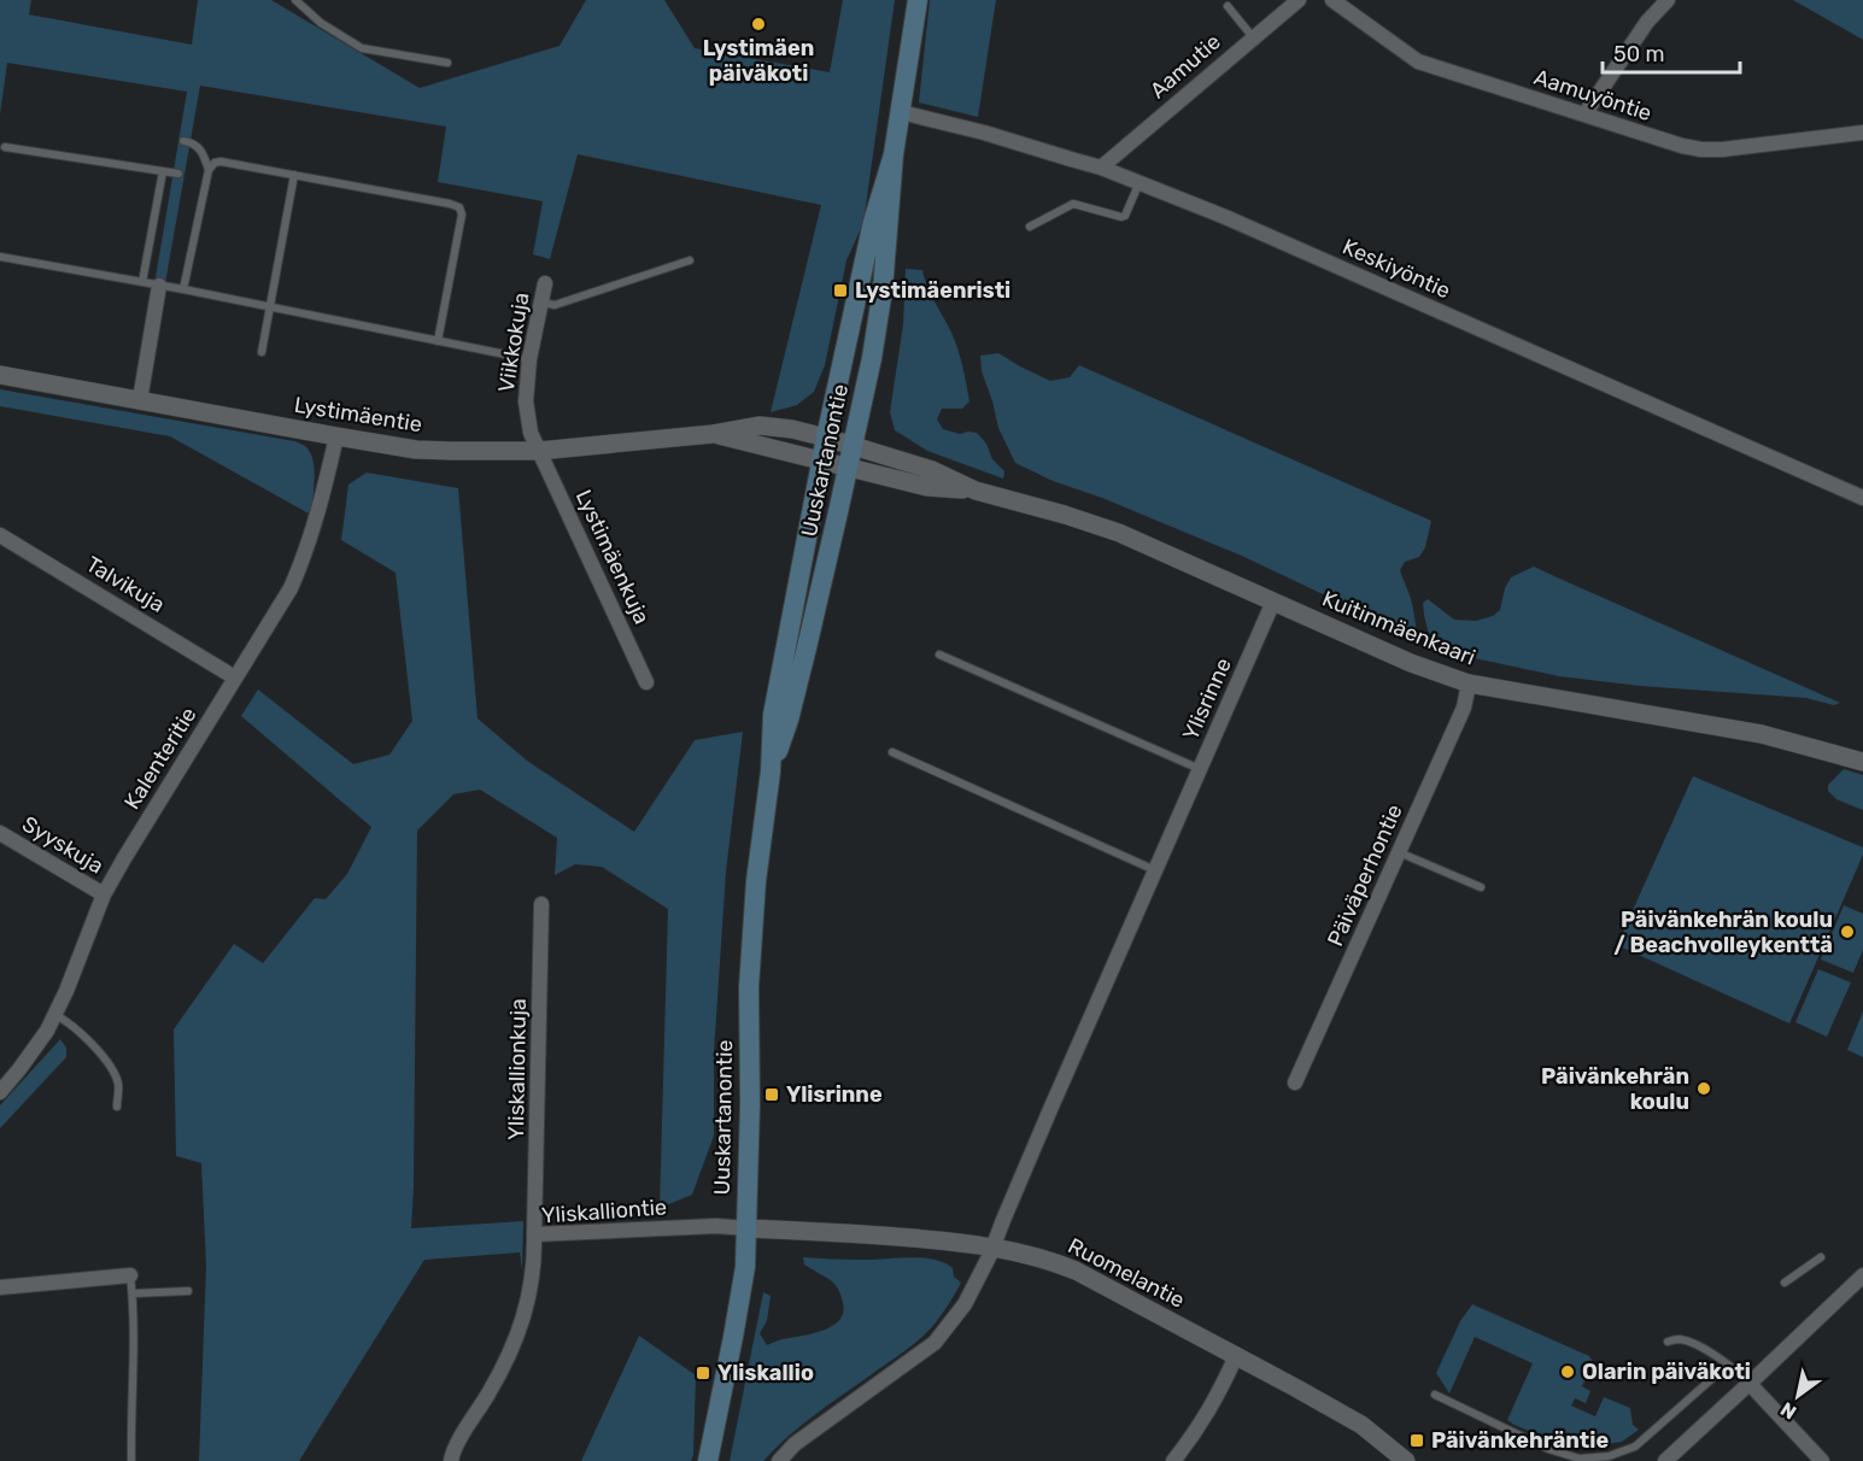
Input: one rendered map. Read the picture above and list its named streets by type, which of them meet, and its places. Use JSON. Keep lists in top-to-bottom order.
{
  "streets": {
    "main road": ["Uuskartanontie"],
    "street": [
      "Aamutie",
      "Aamuyöntie",
      "Keskiyöntie",
      "Viikkokuja",
      "Lystimäentie",
      "Lystimäenkuja",
      "Talvikuja",
      "Kuitinmäenkaari",
      "Ylisrinne",
      "Kalenteritie",
      "Syyskuja",
      "Päiväperhontie",
      "Yliskallionkuja",
      "Yliskalliontie",
      "Ruomelantie"
    ]
  },
  "crossings": [
    ["Aamutie", "Keskiyöntie"],
    ["Keskiyöntie", "Uuskartanontie"],
    ["Viikkokuja", "Lystimäentie"],
    ["Viikkokuja", "Lystimäenkuja"],
    ["Lystimäentie", "Uuskartanontie"],
    ["Lystimäentie", "Lystimäenkuja"],
    ["Lystimäentie", "Kuitinmäenkaari"],
    ["Lystimäentie", "Kalenteritie"],
    ["Uuskartanontie", "Kuitinmäenkaari"],
    ["Uuskartanontie", "Yliskalliontie"],
    ["Uuskartanontie", "Ruomelantie"],
    ["Kuitinmäenkaari", "Ylisrinne"],
    ["Kuitinmäenkaari", "Päiväperhontie"],
    ["Ylisrinne", "Ruomelantie"],
    ["Kalenteritie", "Syyskuja"],
    ["Yliskallionkuja", "Yliskalliontie"],
    ["Yliskalliontie", "Ruomelantie"]
  ],
  "places": {
    "other": [
      "Lystimäen päiväkoti",
      "Päivänkehrän koulu / Beachvolleykenttä",
      "Päivänkehrän koulu",
      "Olarin päiväkoti"
    ],
    "transit": [
      "Lystimäenristi",
      "Ylisrinne",
      "Yliskallio",
      "Päivänkehräntie"
    ]
  },
  "scale_bar": "50 m",
  "north": "bottom left"
}
